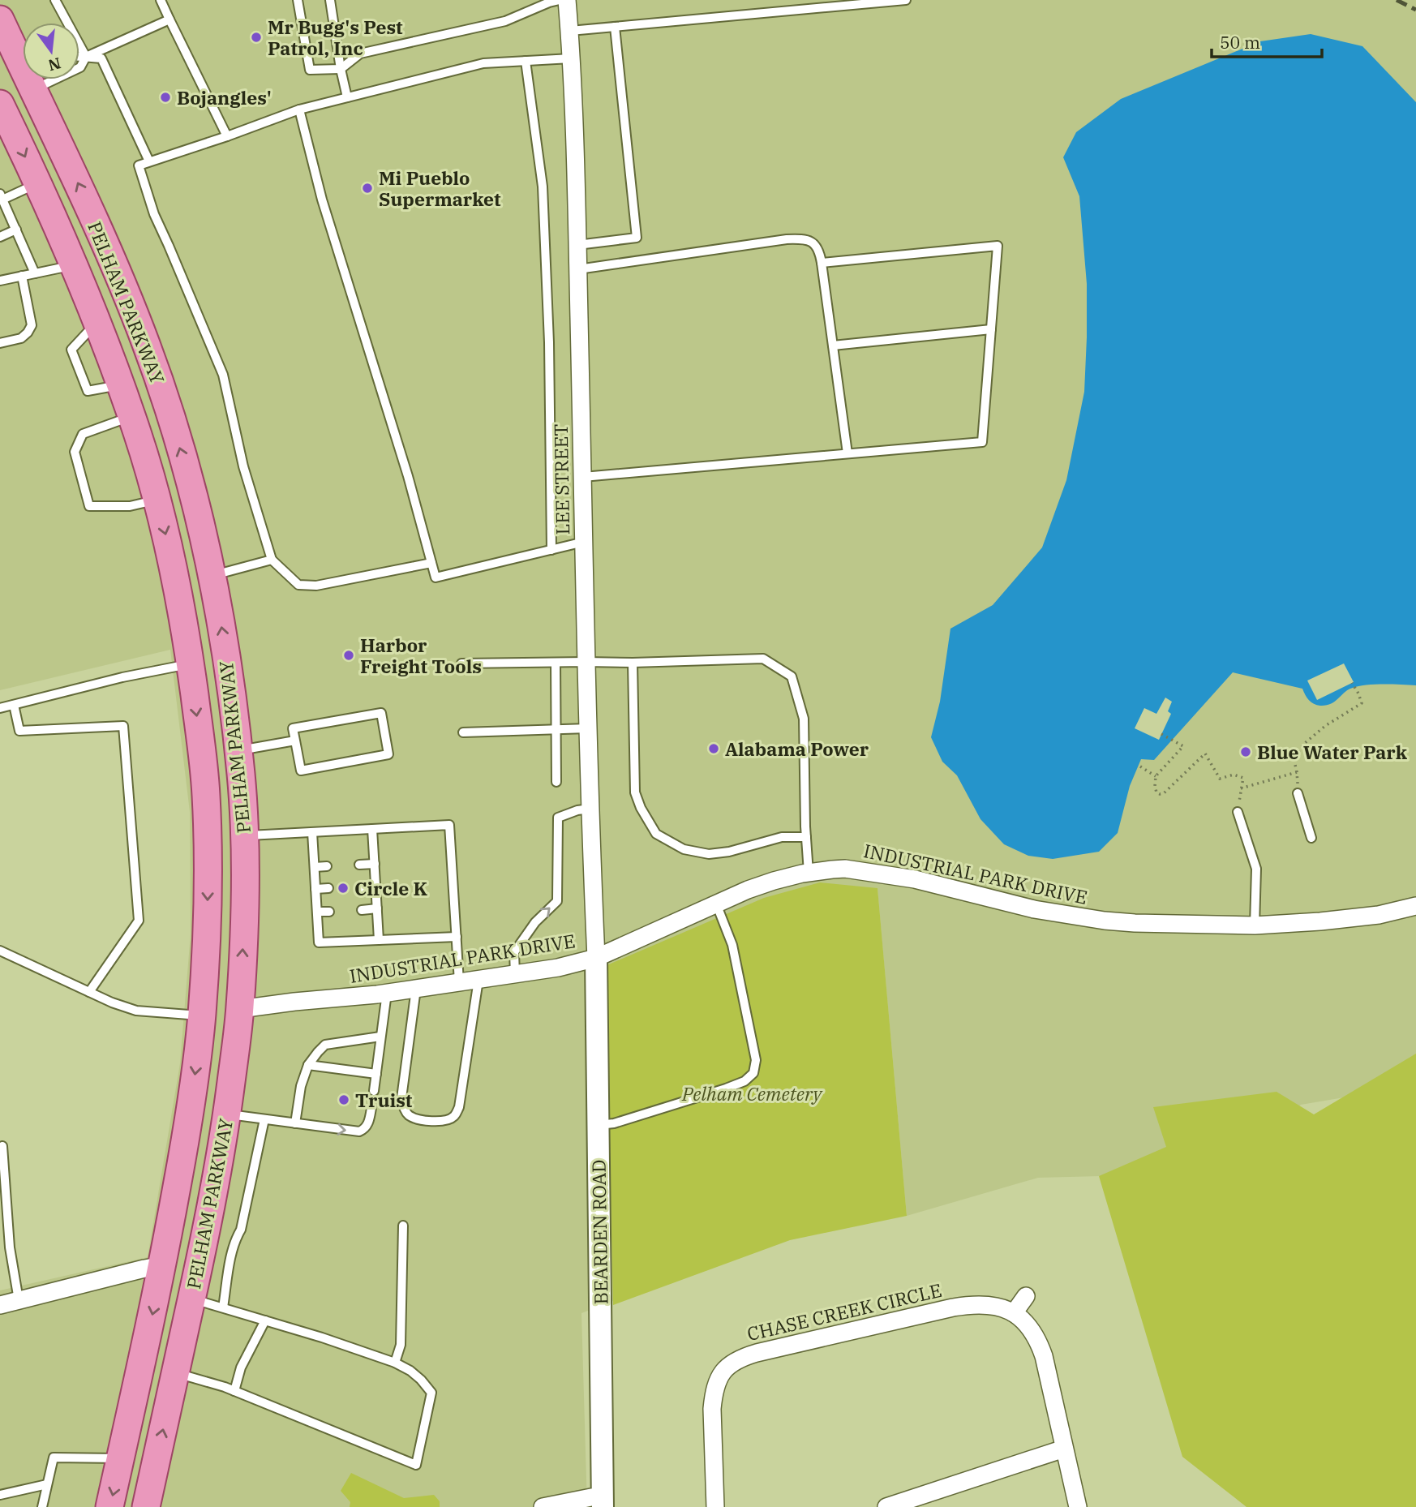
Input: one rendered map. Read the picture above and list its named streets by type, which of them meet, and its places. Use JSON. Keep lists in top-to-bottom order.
{
  "streets": {
    "main road": ["PELHAM PARKWAY"],
    "street": [
      "LEE STREET",
      "INDUSTRIAL PARK DRIVE",
      "BEARDEN ROAD",
      "CHASE CREEK CIRCLE"
    ]
  },
  "crossings": [
    ["PELHAM PARKWAY", "INDUSTRIAL PARK DRIVE"],
    ["LEE STREET", "INDUSTRIAL PARK DRIVE"],
    ["LEE STREET", "BEARDEN ROAD"],
    ["INDUSTRIAL PARK DRIVE", "BEARDEN ROAD"]
  ],
  "parks": ["Pelham Cemetery"],
  "places": [
    "Mr Bugg's Pest Patrol, Inc",
    "Bojangles'",
    "Mi Pueblo Supermarket",
    "Harbor Freight Tools",
    "Alabama Power",
    "Blue Water Park",
    "Circle K",
    "Truist"
  ],
  "scale_bar": "50 m",
  "north": "bottom"
}
